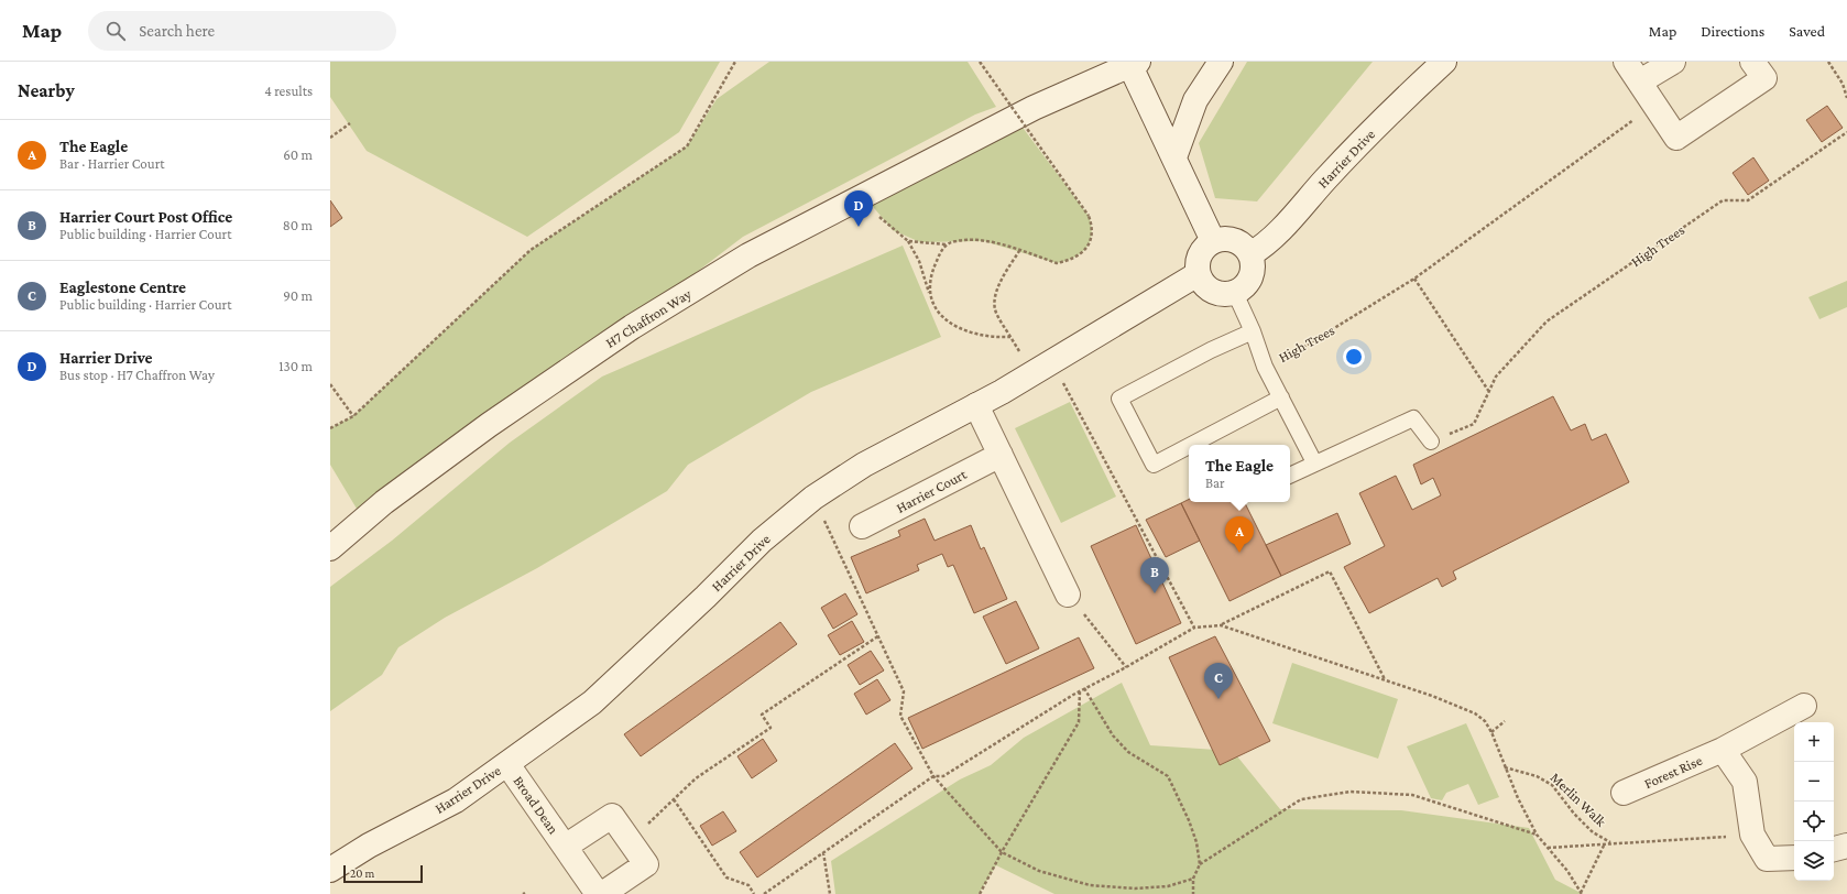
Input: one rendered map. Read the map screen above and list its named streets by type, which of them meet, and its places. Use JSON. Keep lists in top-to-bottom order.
{
  "streets": {
    "street": [
      "Harrier Drive",
      "H7 Chaffron Way",
      "Harrier Court",
      "Forest Rise",
      "Broad Dean"
    ],
    "path": ["High Trees", "Merlin Walk"]
  },
  "crossings": [
    ["Harrier Drive", "Broad Dean"]
  ],
  "scale_bar": "20 m",
  "page": {
    "header": "Map",
    "search": "Search here",
    "nav": ["Map", "Directions", "Saved"],
    "heading": ["Nearby", "4 results"],
    "list": [
      {
        "mark": "A",
        "name": "The Eagle",
        "note": "Bar · Harrier Court",
        "value": "60 m"
      },
      {
        "mark": "B",
        "name": "Harrier Court Post Office",
        "note": "Public building · Harrier Court",
        "value": "80 m"
      },
      {
        "mark": "C",
        "name": "Eaglestone Centre",
        "note": "Public building · Harrier Court",
        "value": "90 m"
      },
      {
        "mark": "D",
        "name": "Harrier Drive",
        "note": "Bus stop · H7 Chaffron Way",
        "value": "130 m"
      }
    ],
    "pins": [
      "D",
      "A",
      "B",
      "C"
    ],
    "popup": ["The Eagle", "Bar"],
    "map_buttons": ["+", "−"],
    "scale": "20 m"
  }
}
